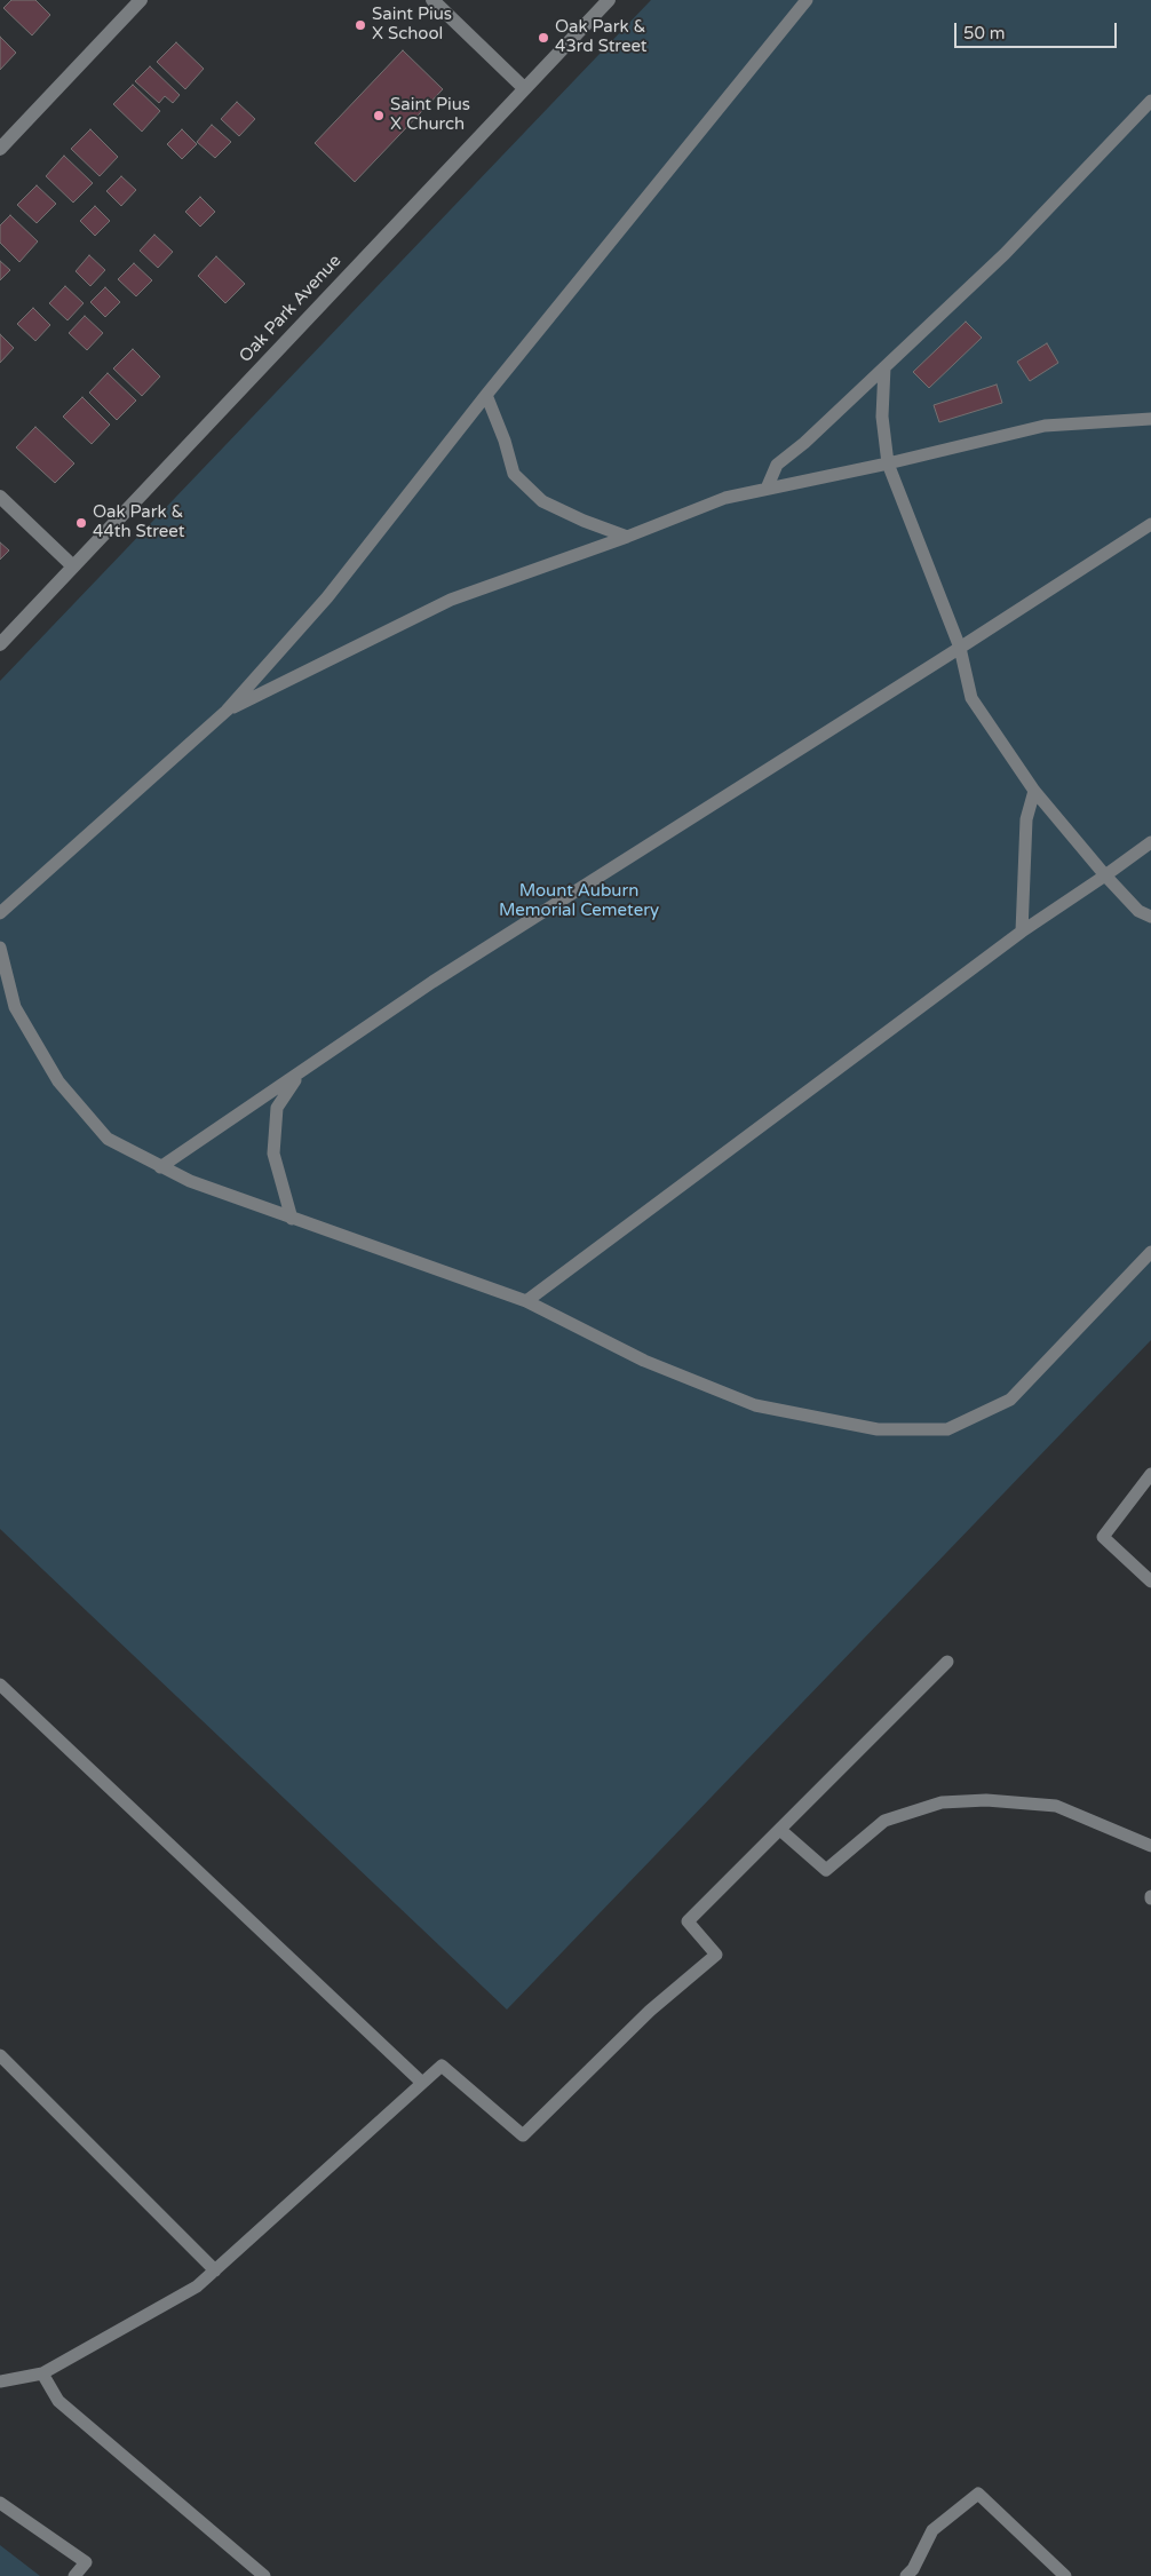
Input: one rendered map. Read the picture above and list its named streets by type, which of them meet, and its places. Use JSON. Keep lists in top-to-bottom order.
{
  "streets": {
    "street": ["Oak Park Avenue"]
  },
  "parks": ["Mount Auburn Memorial Cemetery"],
  "places": [
    "Saint Pius X School",
    "Oak Park & 43rd Street",
    "Saint Pius X Church",
    "Oak Park & 44th Street"
  ],
  "scale_bar": "50 m"
}
